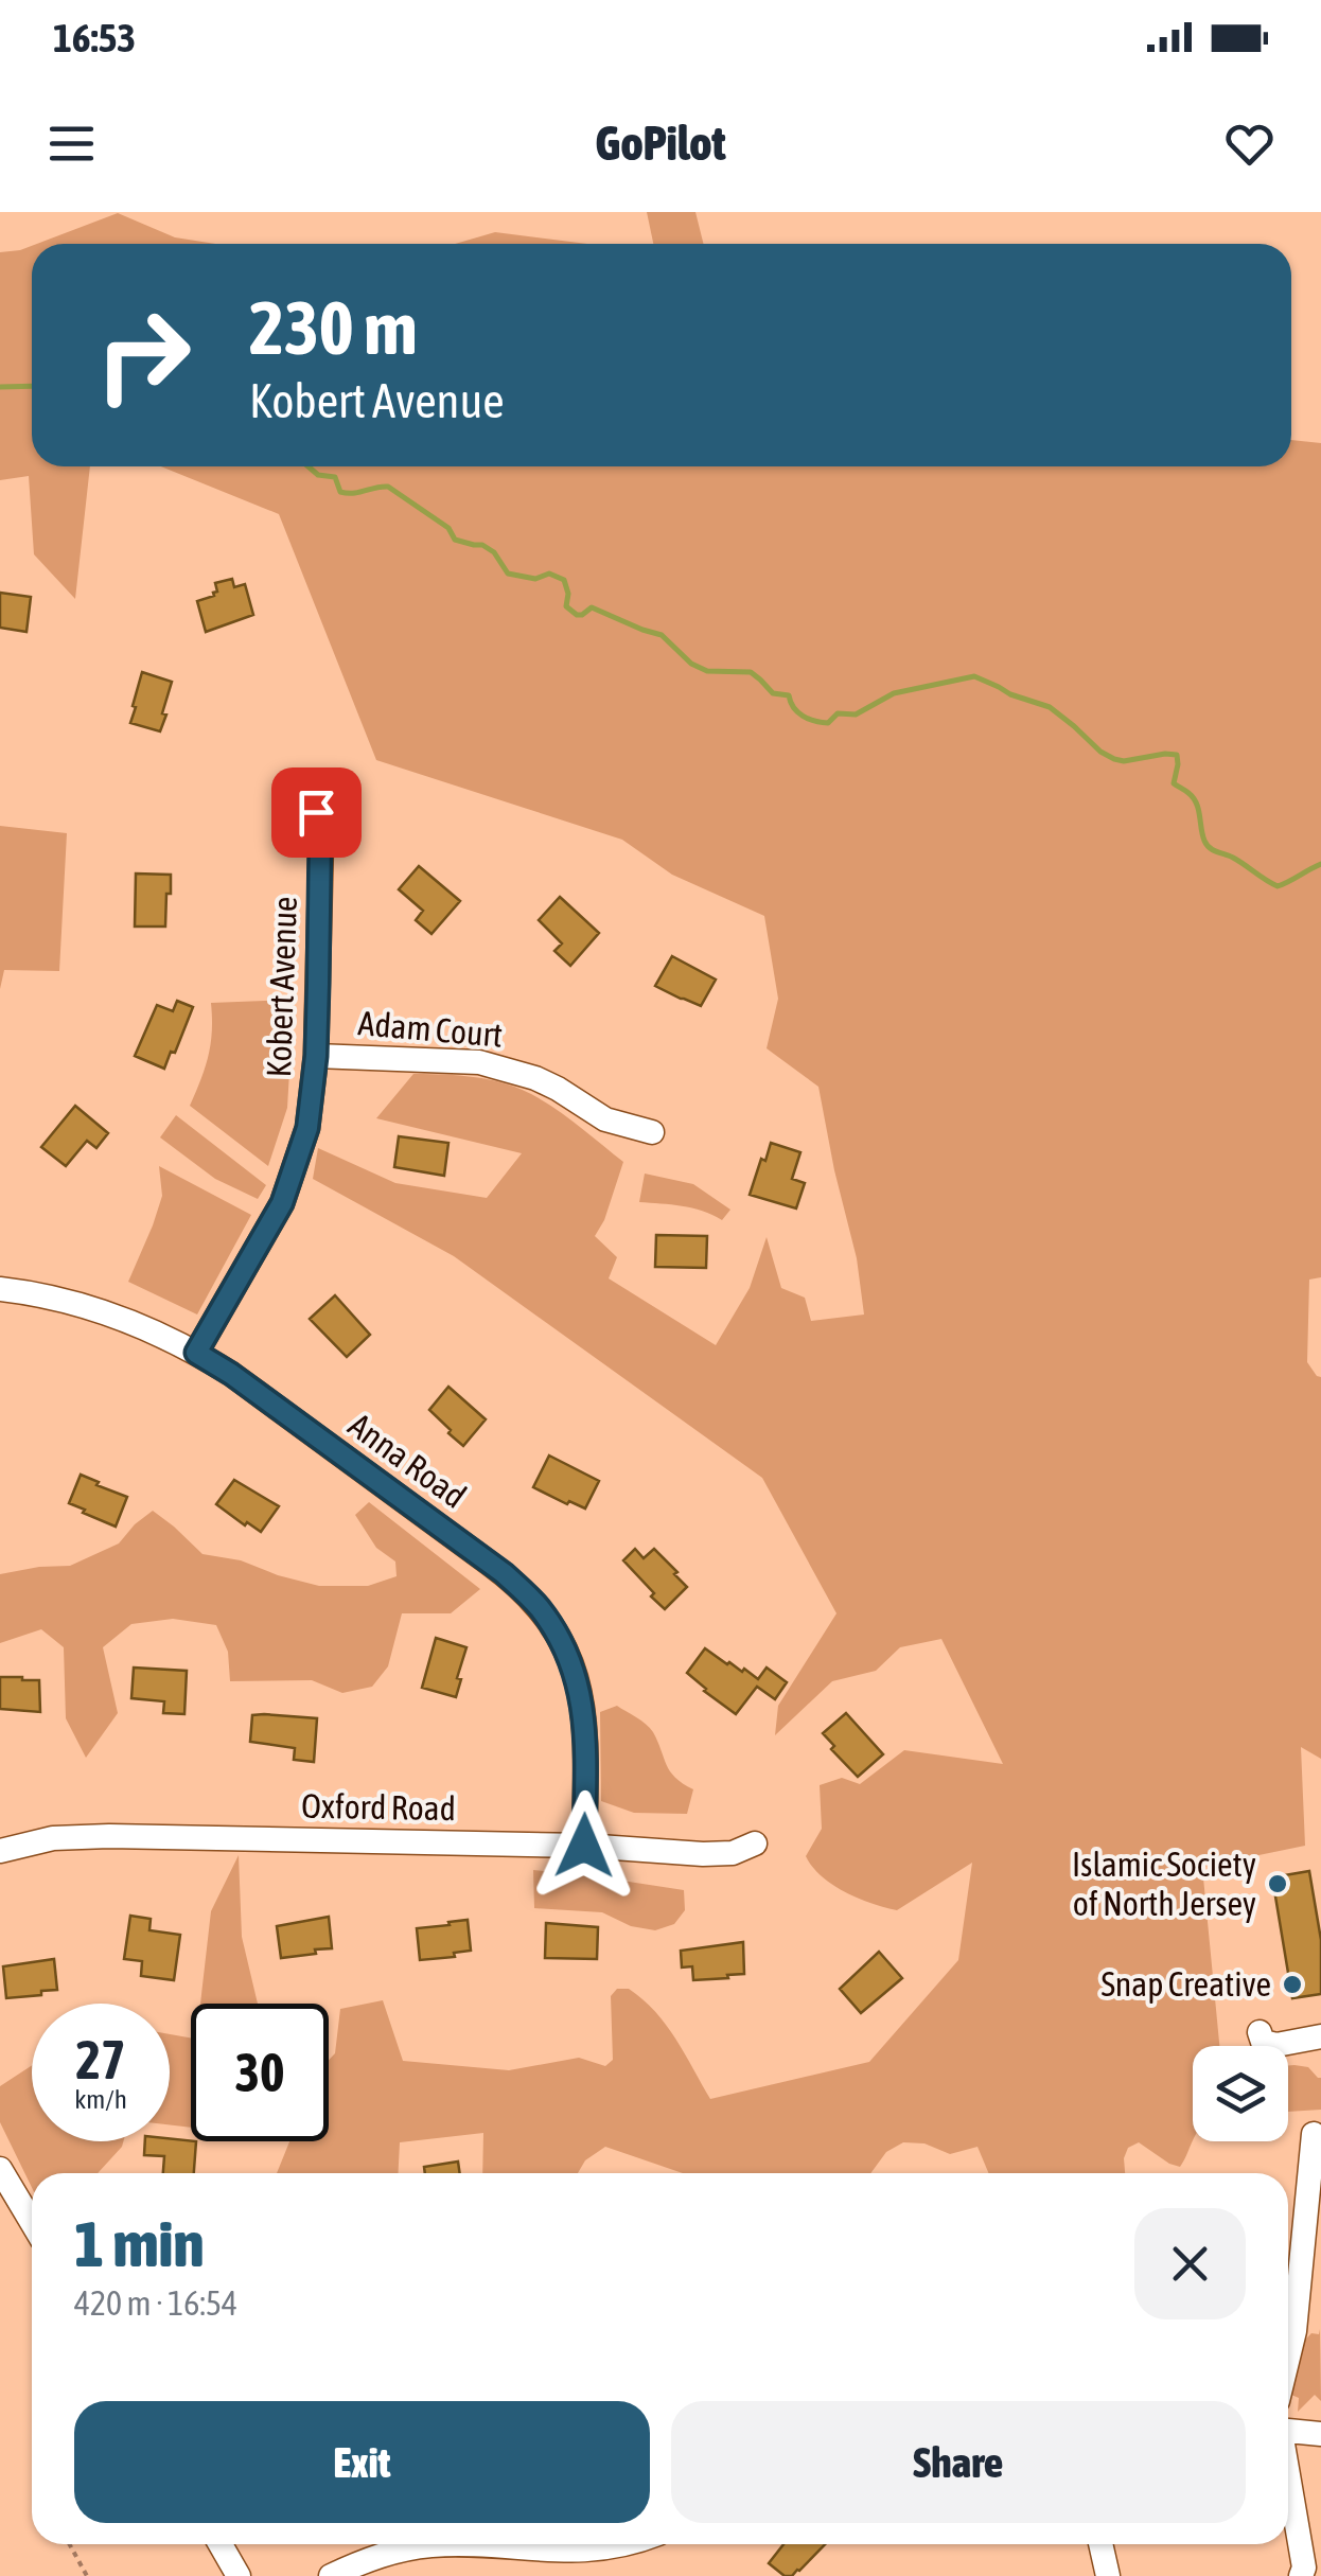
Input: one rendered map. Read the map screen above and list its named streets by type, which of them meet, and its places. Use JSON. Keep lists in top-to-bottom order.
{
  "streets": {
    "street": [
      "Kobert Avenue",
      "Adam Court",
      "Anna Road",
      "Oxford Road"
    ]
  },
  "crossings": [
    ["Kobert Avenue", "Adam Court"],
    ["Kobert Avenue", "Anna Road"],
    ["Anna Road", "Oxford Road"]
  ],
  "places": ["Islamic Society of North Jersey", "Snap Creative"],
  "page": {
    "status": "16:53",
    "header": "GoPilot",
    "turn": ["230 m", "Kobert Avenue"],
    "speed": "27 km/h",
    "limit": "30",
    "heading": ["1 min", "420 m · 16:54"],
    "buttons": ["Exit", "Share"]
  }
}
